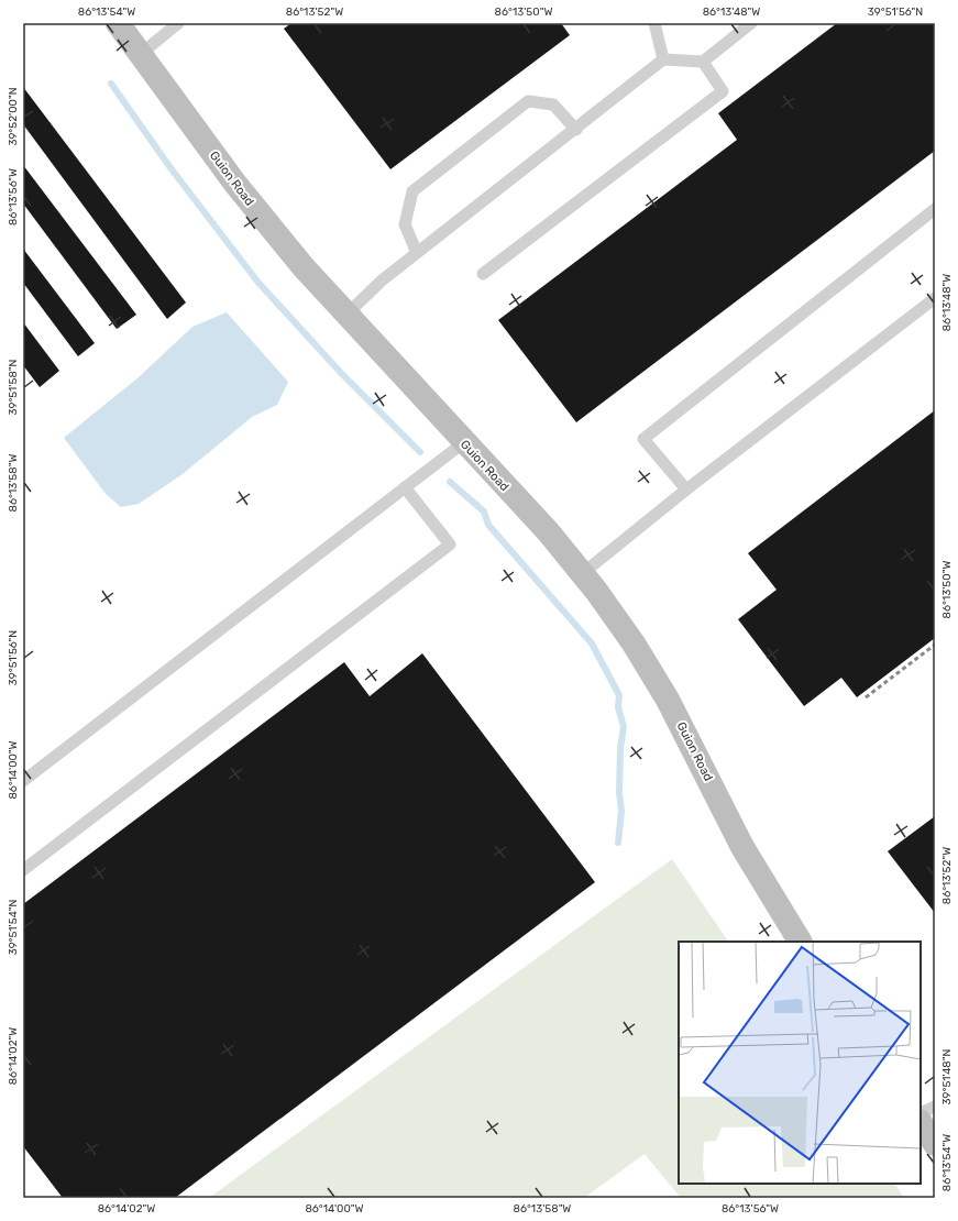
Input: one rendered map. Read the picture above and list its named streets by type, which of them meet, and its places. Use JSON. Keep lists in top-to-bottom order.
{
  "streets": {
    "street": ["Guion Road"]
  },
  "coordinates": [
    "86°13'54\"W",
    "86°13'52\"W",
    "86°13'50\"W",
    "86°13'48\"W",
    "39°51'56\"N",
    "39°52'00\"N",
    "86°13'56\"W",
    "39°51'58\"N",
    "86°13'58\"W",
    "86°14'00\"W",
    "39°51'54\"N",
    "86°14'02\"W",
    "39°51'48\"N"
  ]
}
